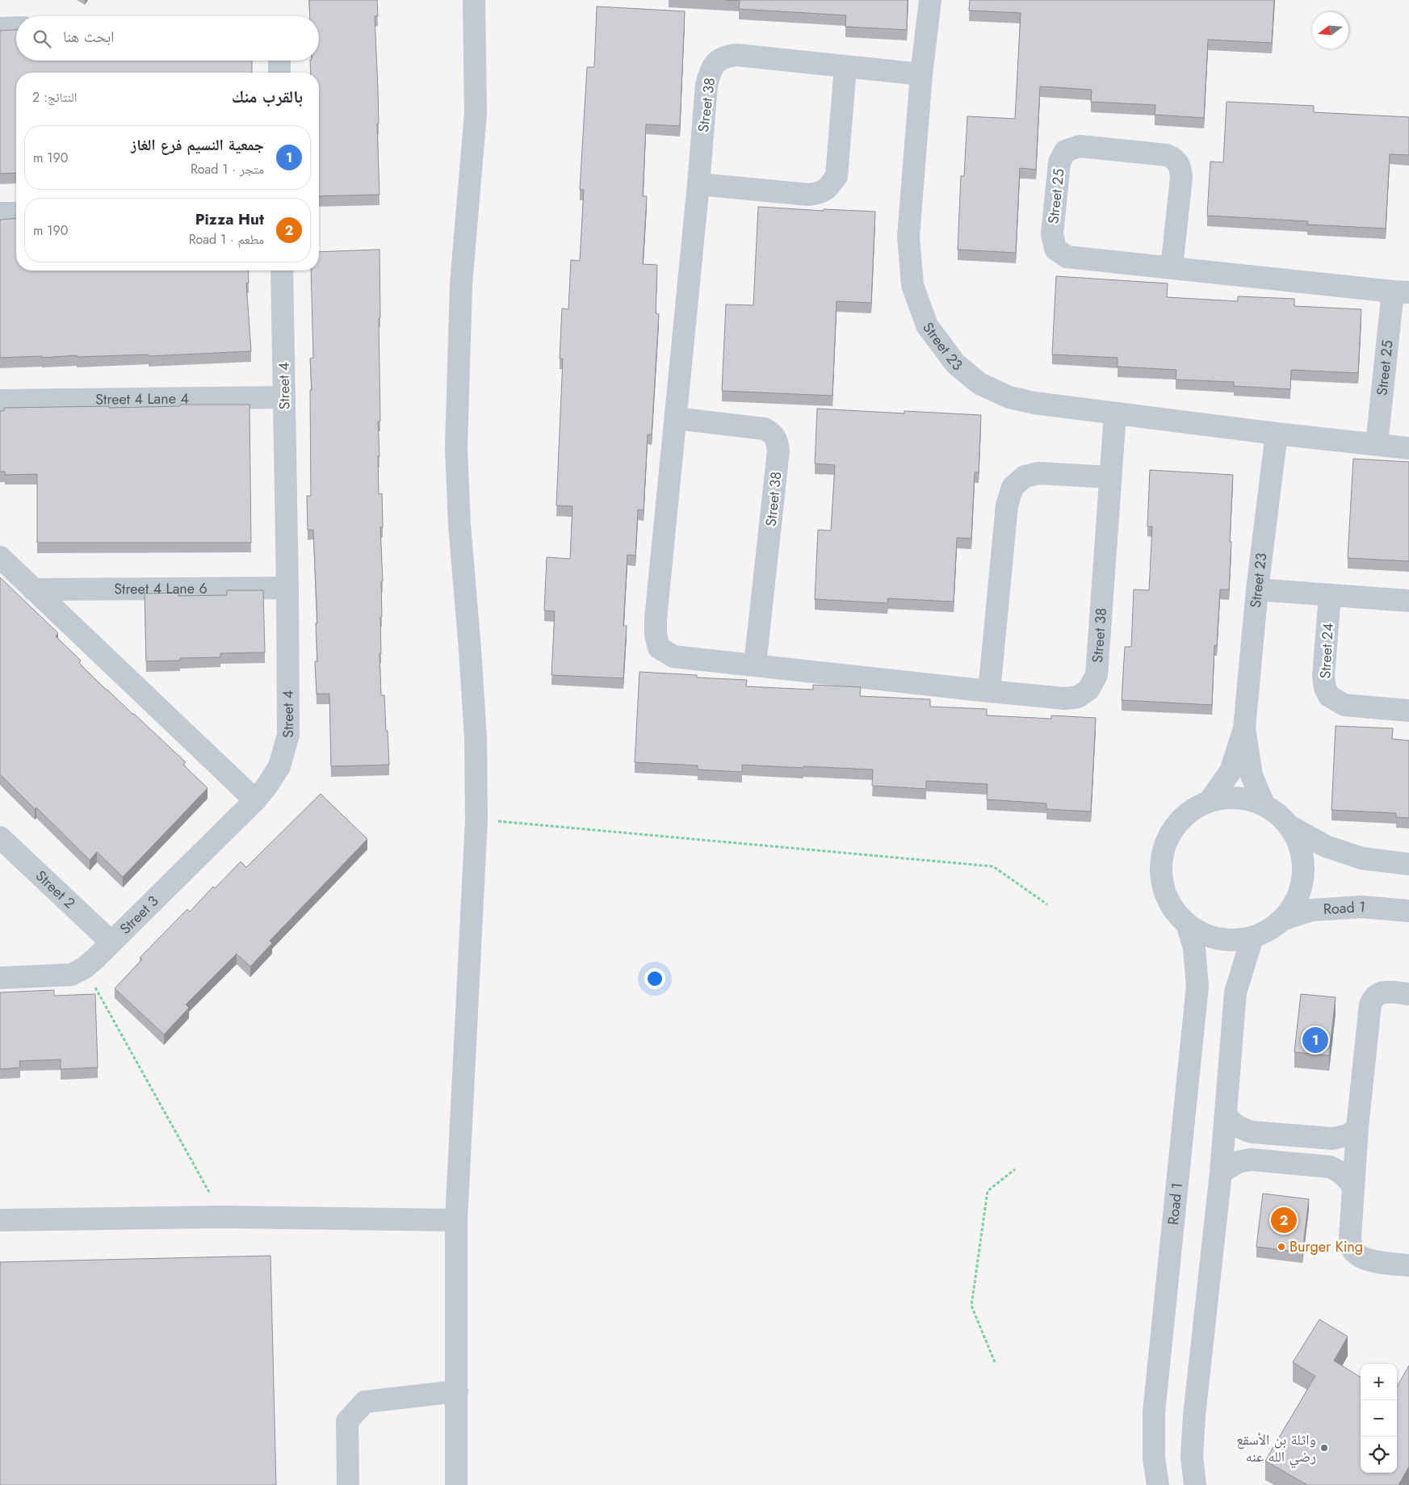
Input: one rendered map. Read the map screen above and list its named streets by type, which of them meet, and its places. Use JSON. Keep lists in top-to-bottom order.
{
  "streets": {
    "street": [
      "Street 38",
      "Street 25",
      "Street 23",
      "Street 4",
      "Street 4 Lane 4",
      "Street 4 Lane 6",
      "Street 24",
      "Street 2",
      "Road 1",
      "Street 3"
    ]
  },
  "crossings": [
    ["Street 38", "Street 23"],
    ["Street 25", "Street 23"],
    ["Street 23", "Road 1"],
    ["Street 4", "Street 4 Lane 4"],
    ["Street 4", "Street 4 Lane 6"],
    ["Street 4", "Street 3"],
    ["Street 2", "Street 3"]
  ],
  "places": ["Burger King", "واثلة بن الأسقع رضي الله عنه"],
  "north": "left",
  "page": {
    "search": "ابحث هنا",
    "heading": ["بالقرب منك", "النتائج: 2"],
    "list": [
      {
        "mark": "1",
        "name": "جمعية النسيم فرع الغاز",
        "note": "متجر · Road 1",
        "value": "190 m"
      },
      {
        "mark": "2",
        "name": "Pizza Hut",
        "note": "مطعم · Road 1",
        "value": "190 m"
      }
    ],
    "pins": ["1", "2"],
    "map_buttons": ["+", "−"]
  }
}
